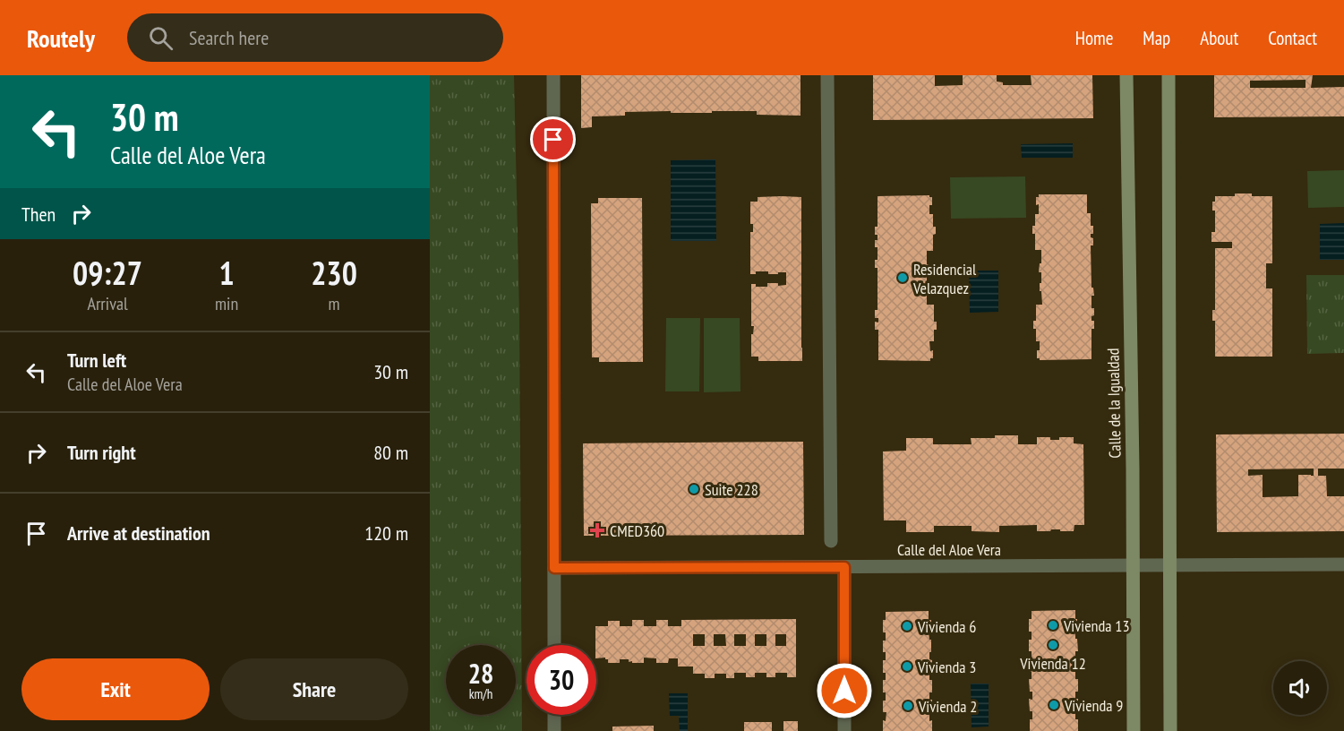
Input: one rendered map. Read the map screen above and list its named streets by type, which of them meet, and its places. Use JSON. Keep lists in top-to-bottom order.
{
  "streets": {
    "main road": ["Calle de la Igualdad"],
    "street": ["Calle del Aloe Vera"]
  },
  "crossings": [
    ["Calle de la Igualdad", "Calle del Aloe Vera"]
  ],
  "places": {
    "other": [
      "Residencial Velazquez",
      "Suite 228",
      "Vivienda 13",
      "Vivienda 6",
      "Vivienda 12",
      "Vivienda 3",
      "Vivienda 9",
      "Vivienda 2"
    ],
    "health": ["CMED360"]
  },
  "page": {
    "header": "Routely",
    "search": "Search here",
    "nav": [
      "Home",
      "Map",
      "About",
      "Contact"
    ],
    "turn": ["30 m", "Calle del Aloe Vera"],
    "then": "Then",
    "eta": [
      "09:27",
      "Arrival",
      "1",
      "min",
      "230",
      "m"
    ],
    "list": [
      {
        "name": "Turn left",
        "note": "Calle del Aloe Vera",
        "value": "30 m"
      },
      {
        "name": "Turn right",
        "value": "80 m"
      },
      {
        "name": "Arrive at destination",
        "value": "120 m"
      }
    ],
    "speed": "28 km/h",
    "limit": "30",
    "buttons": ["Exit", "Share"]
  }
}
